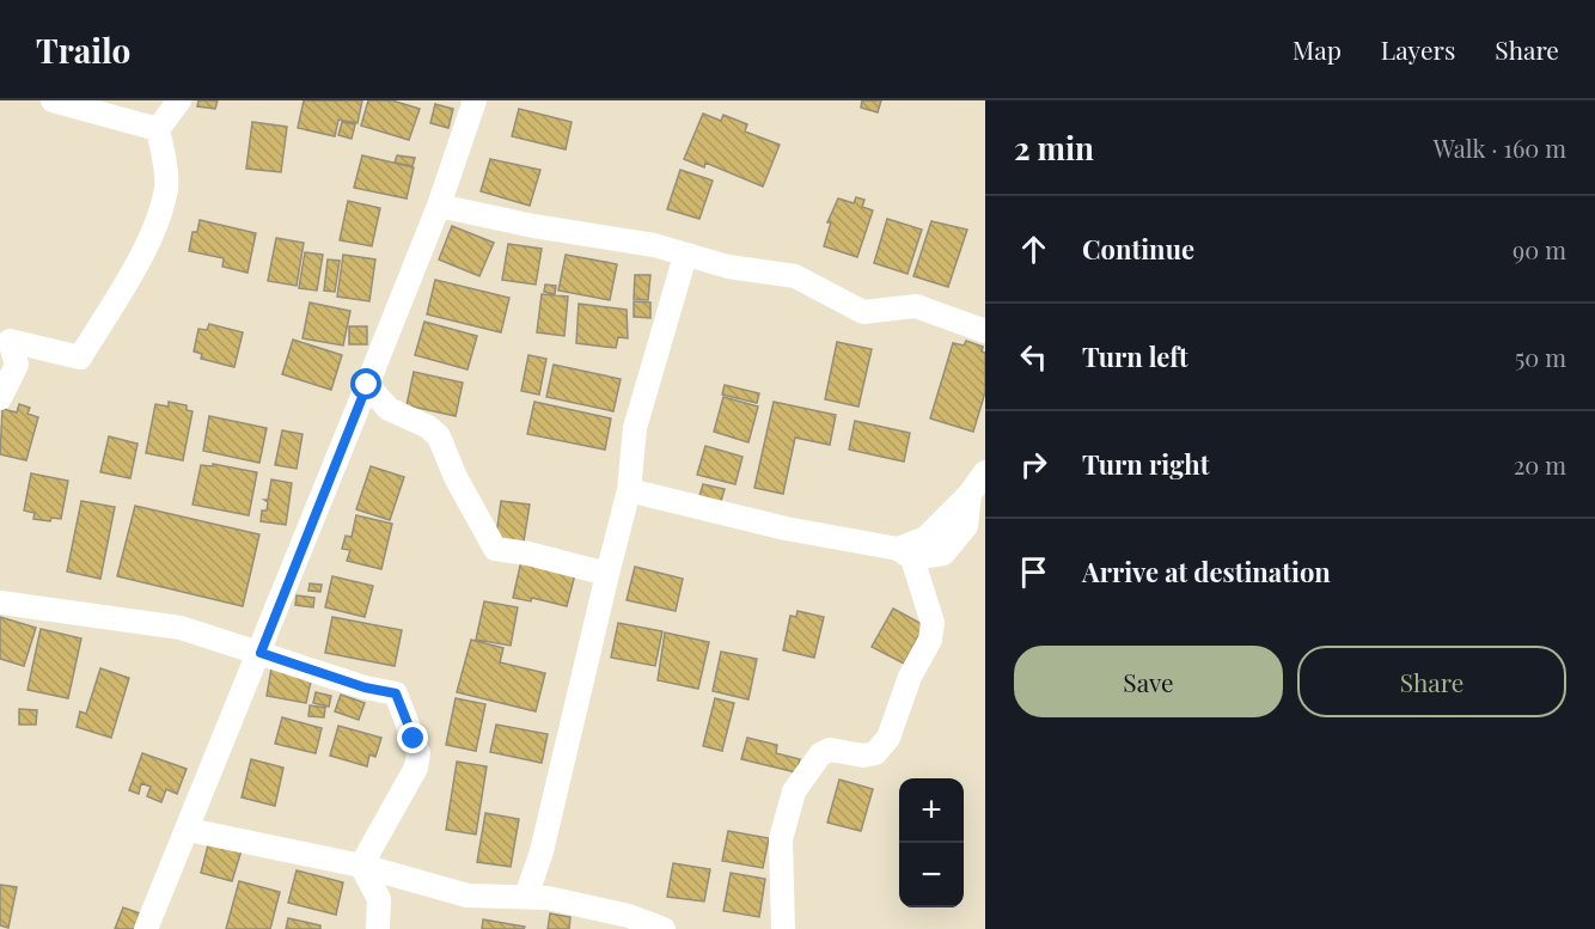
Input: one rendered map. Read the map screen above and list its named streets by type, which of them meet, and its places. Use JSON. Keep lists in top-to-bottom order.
{
  "page": {
    "header": "Trailo",
    "nav": ["Map", "Layers", "Share"],
    "heading": ["2 min", "Walk · 160 m"],
    "list": [
      ["Continue", "90 m"],
      ["Turn left", "50 m"],
      ["Turn right", "20 m"],
      "Arrive at destination"
    ],
    "buttons": ["Save", "Share"],
    "map_buttons": ["+", "−"]
  }
}
